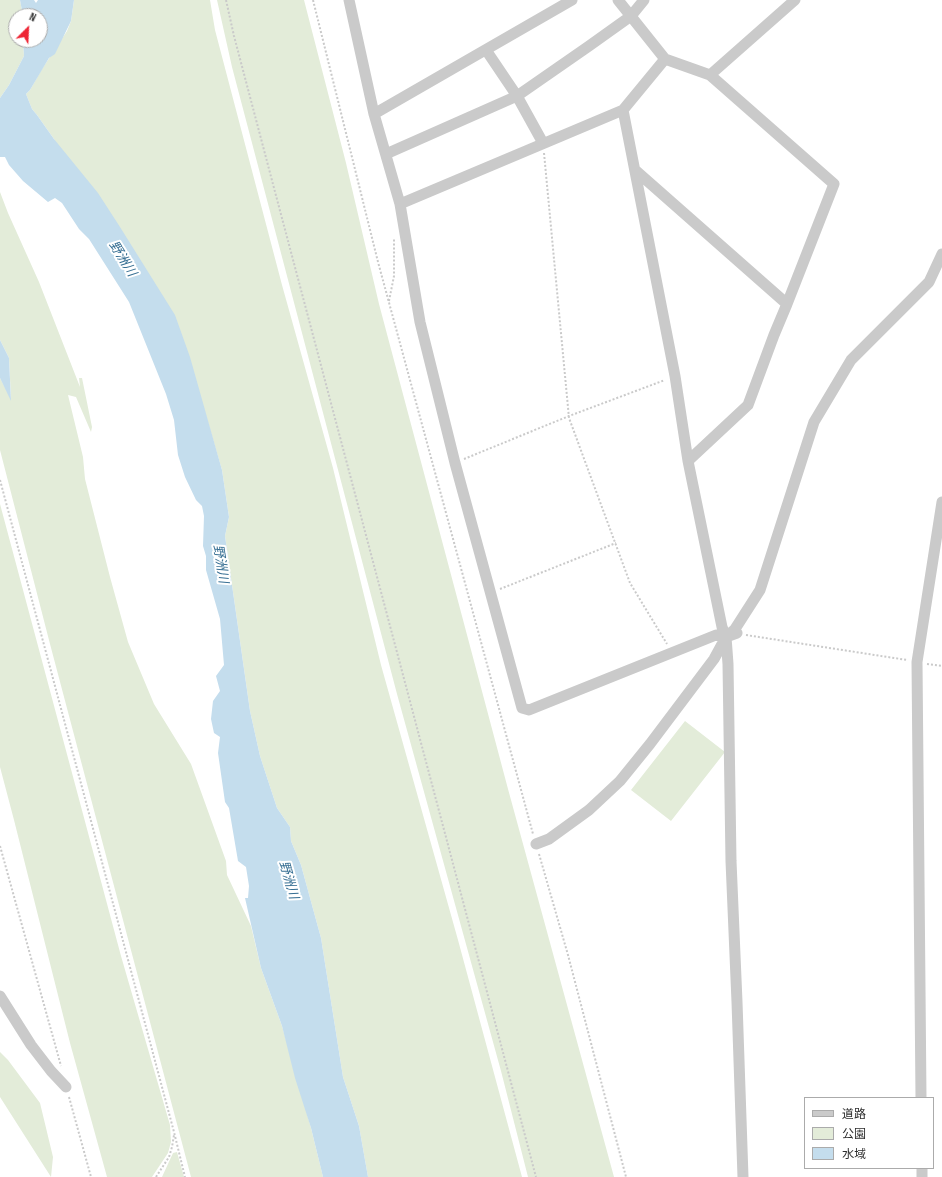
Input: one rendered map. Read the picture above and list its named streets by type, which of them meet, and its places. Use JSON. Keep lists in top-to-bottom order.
{
  "water": ["野洲川"],
  "legend": ["道路", "公園", "水域"],
  "north": "top right"
}
